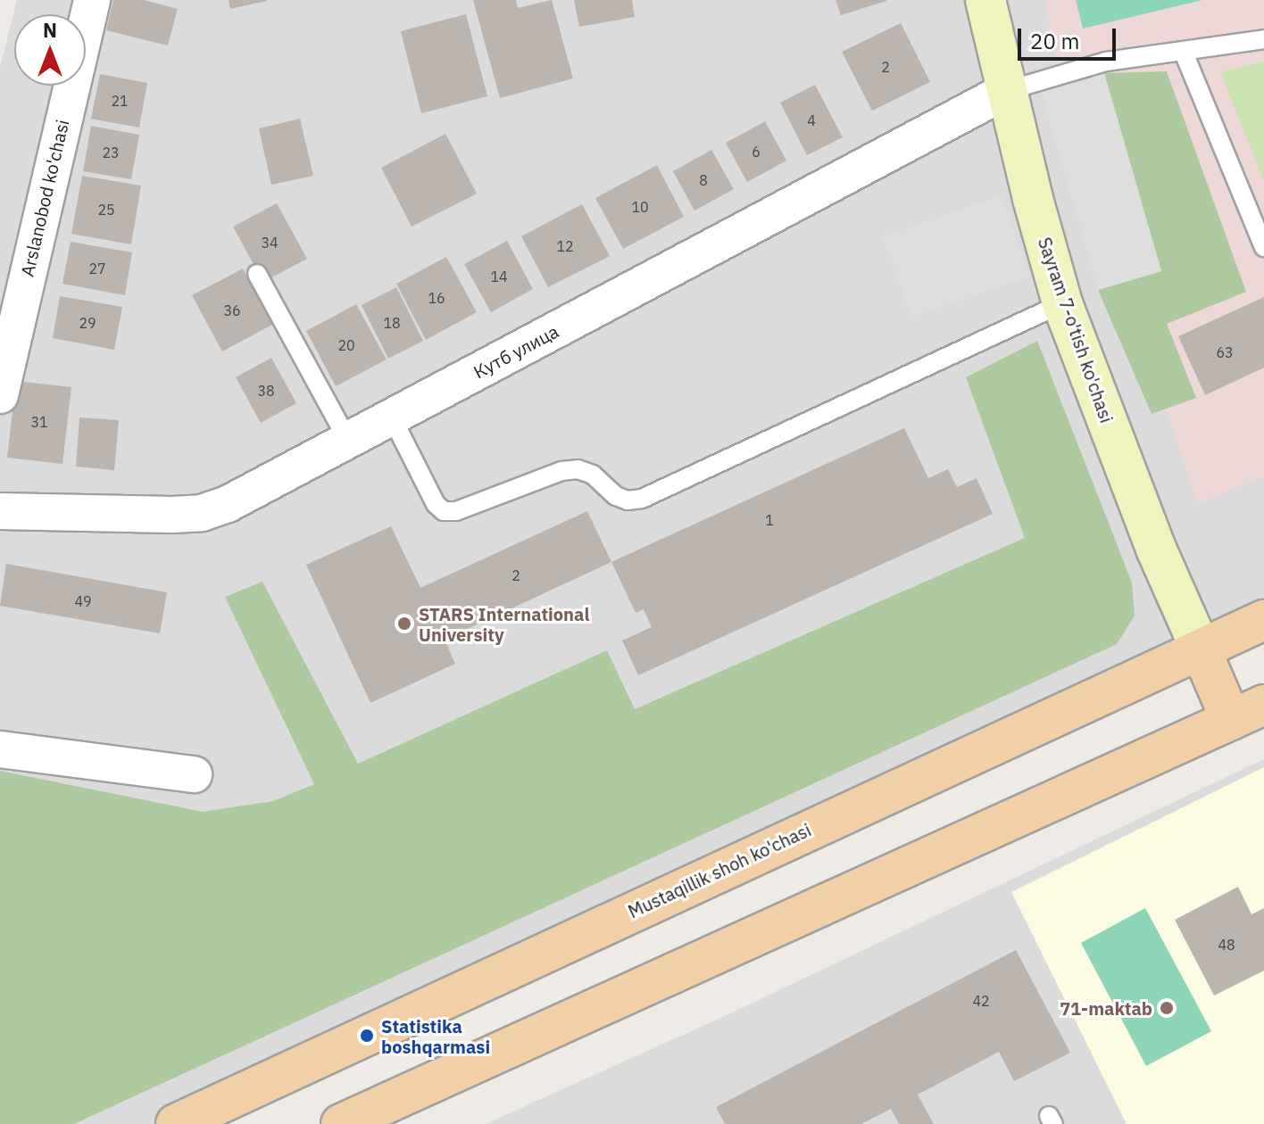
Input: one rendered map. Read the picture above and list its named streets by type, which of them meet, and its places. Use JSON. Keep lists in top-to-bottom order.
{
  "streets": {
    "main road": ["Mustaqillik shoh ko'chasi"],
    "street": ["Arslanobod ko'chasi", "Sayram 7-o'tish ko'chasi", "Кутб улица"]
  },
  "crossings": [
    ["Sayram 7-o'tish ko'chasi", "Кутб улица"],
    ["Sayram 7-o'tish ko'chasi", "Mustaqillik shoh ko'chasi"]
  ],
  "places": ["STARS International University", "71-maktab", "Statistika boshqarmasi"],
  "house_numbers": [
    "2",
    "21",
    "4",
    "6",
    "23",
    "8",
    "10",
    "25",
    "34",
    "12",
    "27",
    "14",
    "16",
    "36",
    "29",
    "18",
    "20",
    "63",
    "38",
    "31",
    "1",
    "2",
    "49",
    "48",
    "42"
  ],
  "scale_bar": "20 m",
  "north": "top"
}
